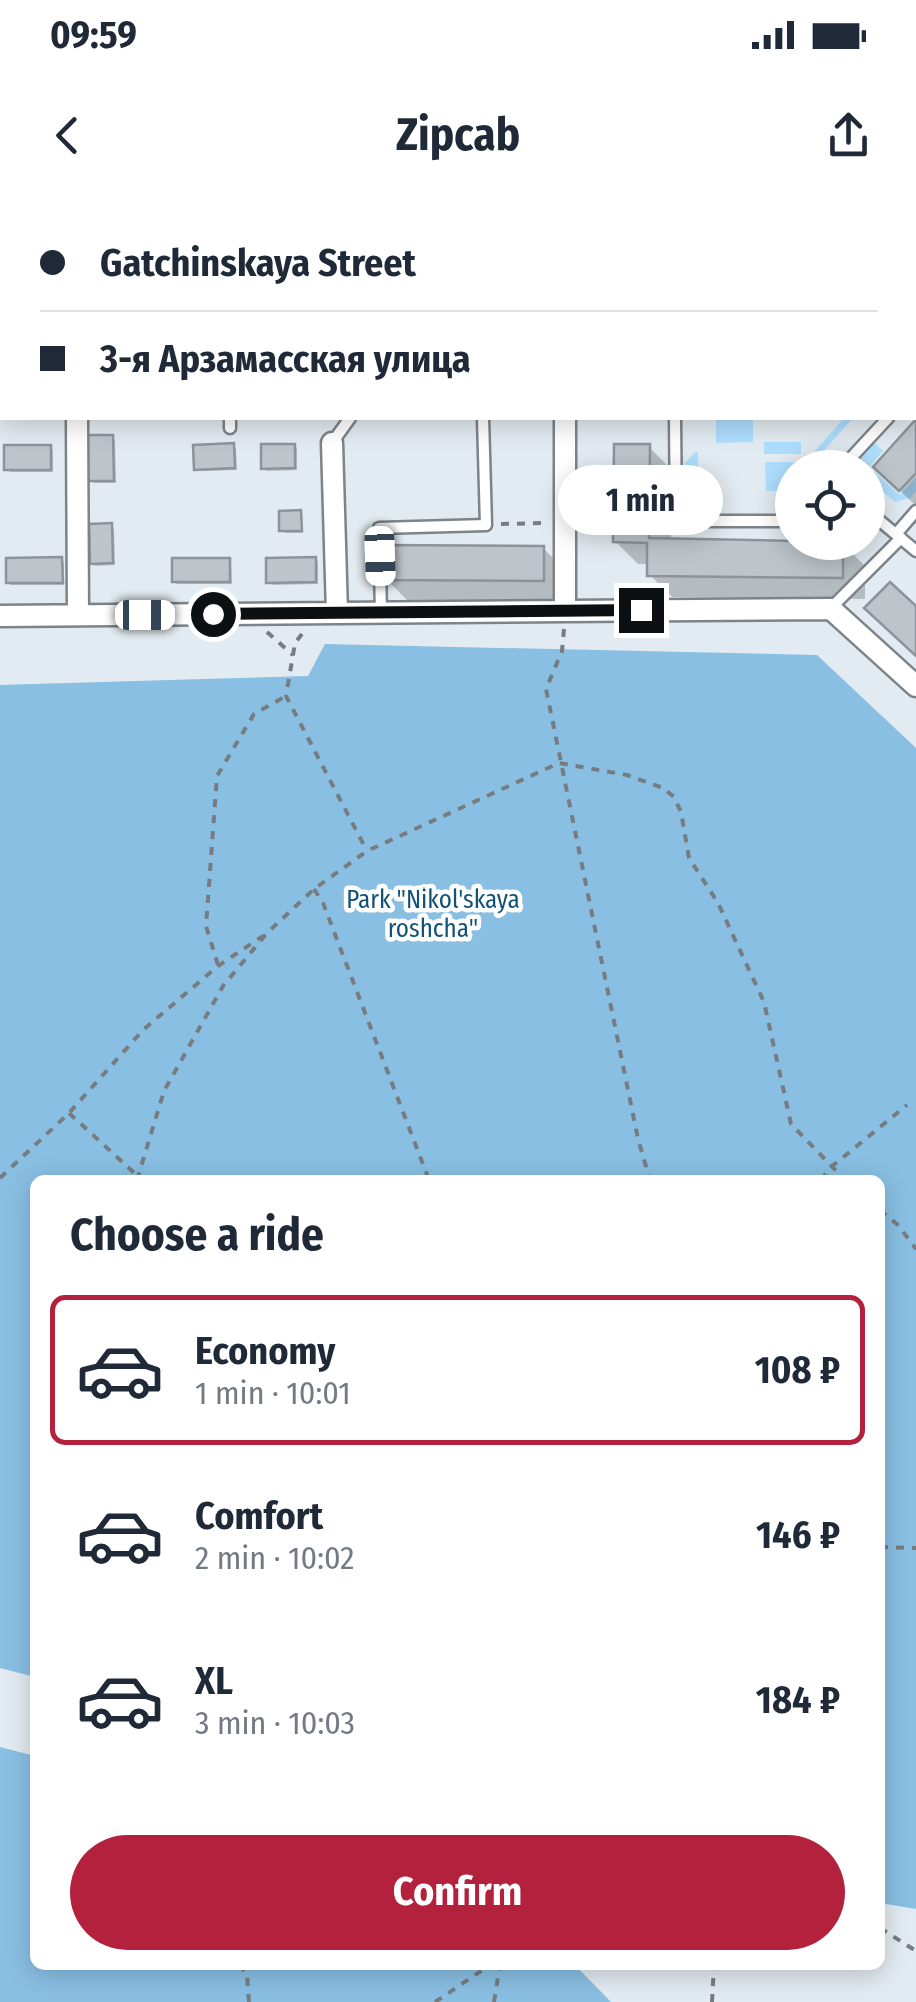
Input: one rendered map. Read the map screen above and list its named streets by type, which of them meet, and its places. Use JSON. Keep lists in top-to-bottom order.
{
  "parks": ["Park \"Nikol'skaya roshcha\""],
  "page": {
    "status": "09:59",
    "header": "Zipcab",
    "banner": ["Gatchinskaya Street", "3-я Арзамасская улица"],
    "bubble": "1 min",
    "heading": "Choose a ride",
    "list": [
      {
        "name": "Economy",
        "note": "1 min · 10:01",
        "value": "108 ₽"
      },
      {
        "name": "Comfort",
        "note": "2 min · 10:02",
        "value": "146 ₽"
      },
      {
        "name": "XL",
        "note": "3 min · 10:03",
        "value": "184 ₽"
      }
    ],
    "buttons": "Confirm"
  }
}
